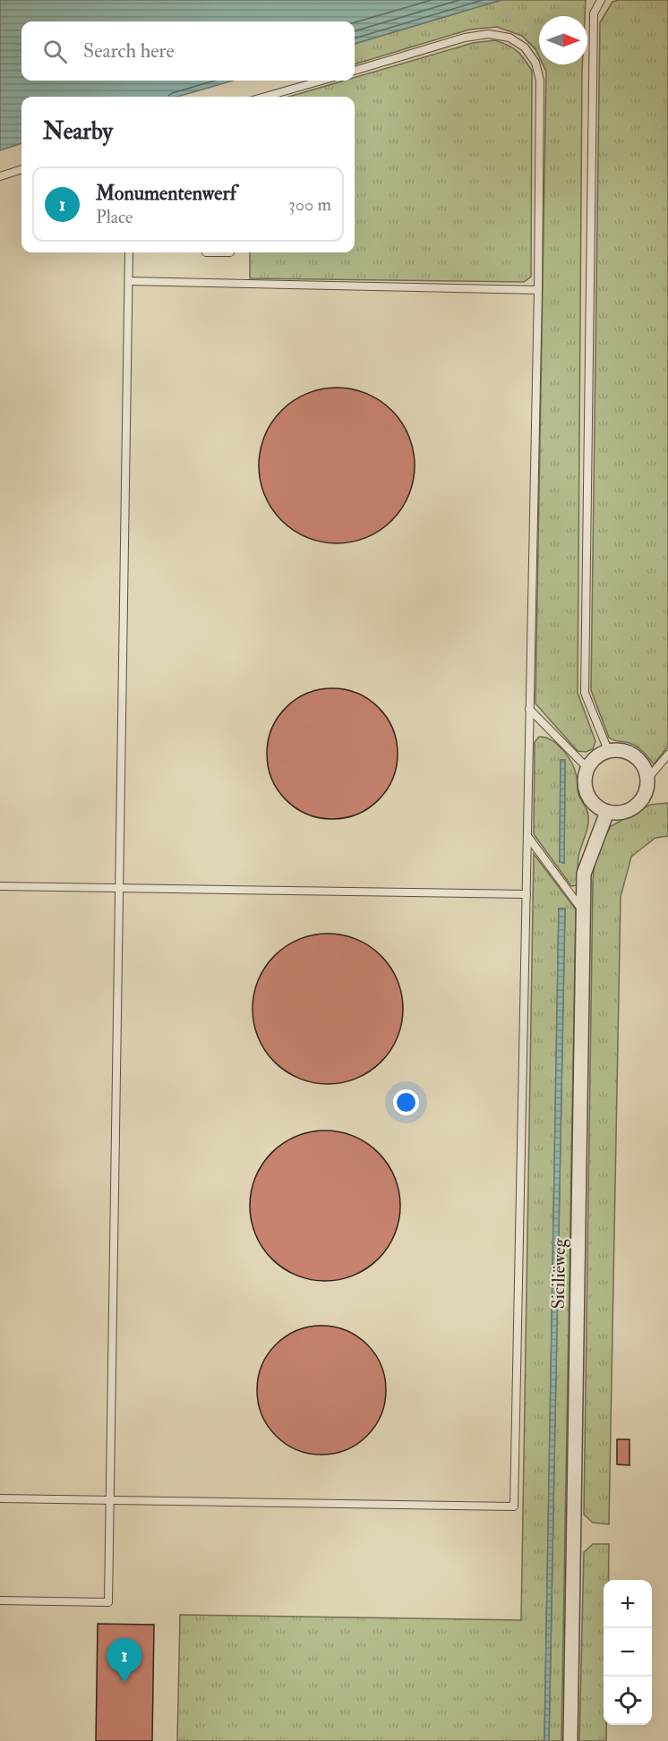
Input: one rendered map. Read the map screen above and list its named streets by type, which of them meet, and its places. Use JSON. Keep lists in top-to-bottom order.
{
  "streets": {
    "street": ["Siciliëweg"]
  },
  "north": "right",
  "page": {
    "search": "Search here",
    "heading": "Nearby",
    "list": [
      {
        "mark": "1",
        "name": "Monumentenwerf",
        "note": "Place",
        "value": "300 m"
      }
    ],
    "map_buttons": ["+", "−"],
    "pins": "1"
  }
}
